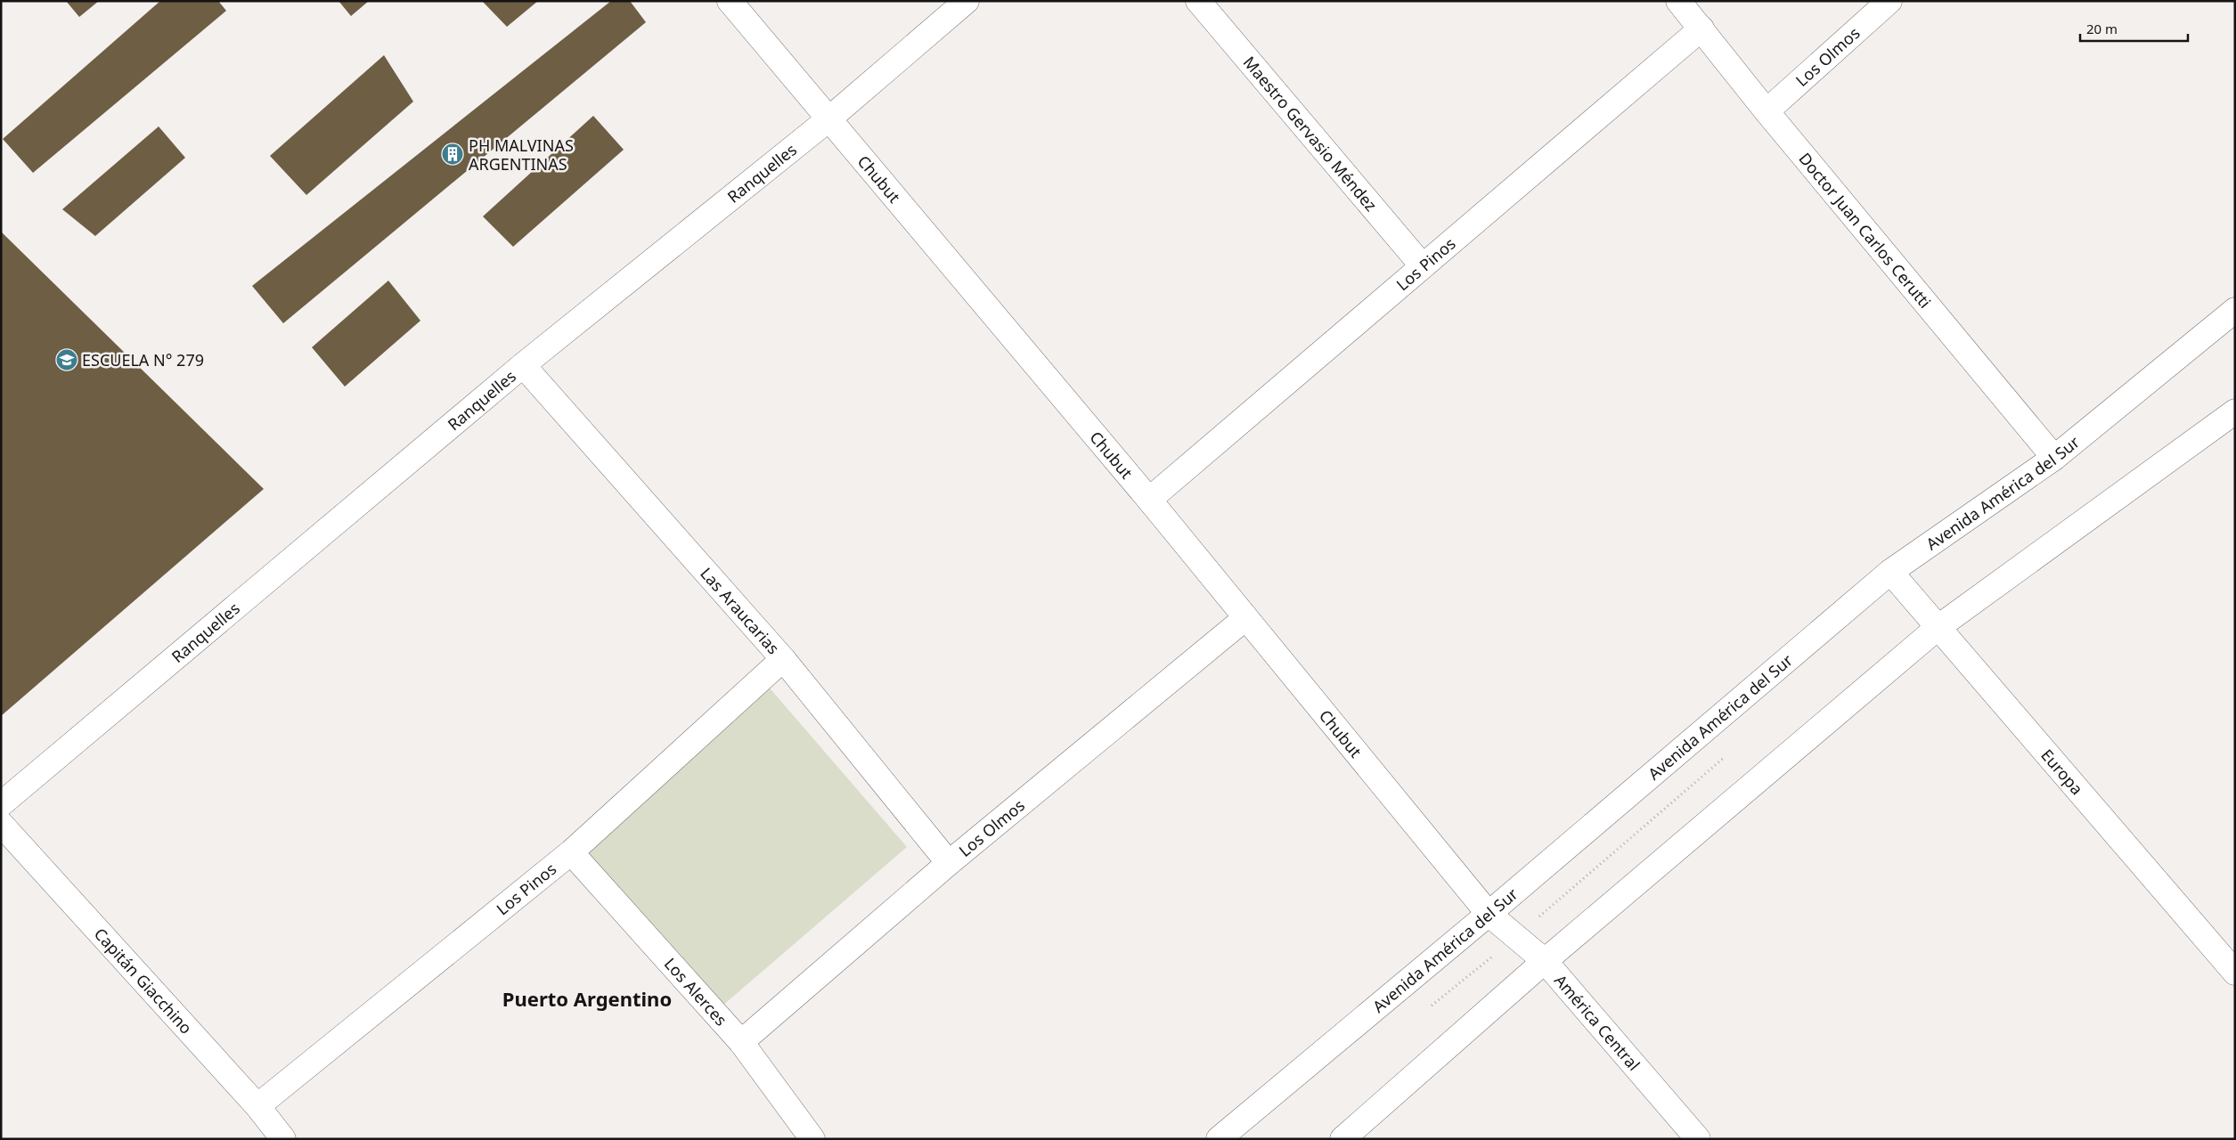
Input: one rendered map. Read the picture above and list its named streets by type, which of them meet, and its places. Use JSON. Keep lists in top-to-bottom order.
{
  "streets": {
    "street": [
      "Los Olmos",
      "Maestro Gervasio Méndez",
      "Ranquelles",
      "Chubut",
      "Doctor Juan Carlos Cerutti",
      "Los Pinos",
      "Avenida América del Sur",
      "Las Araucarias",
      "Europa",
      "Capitán Giacchino",
      "Los Alerces",
      "América Central"
    ]
  },
  "crossings": [
    ["Los Olmos", "Chubut"],
    ["Los Olmos", "Doctor Juan Carlos Cerutti"],
    ["Los Olmos", "Las Araucarias"],
    ["Los Olmos", "Los Alerces"],
    ["Maestro Gervasio Méndez", "Los Pinos"],
    ["Ranquelles", "Chubut"],
    ["Ranquelles", "Las Araucarias"],
    ["Chubut", "Los Pinos"],
    ["Chubut", "Avenida América del Sur"],
    ["Chubut", "América Central"],
    ["Doctor Juan Carlos Cerutti", "Los Pinos"],
    ["Doctor Juan Carlos Cerutti", "Avenida América del Sur"],
    ["Los Pinos", "Las Araucarias"],
    ["Los Pinos", "Capitán Giacchino"],
    ["Los Pinos", "Los Alerces"],
    ["Avenida América del Sur", "Europa"],
    ["Avenida América del Sur", "América Central"]
  ],
  "districts": ["Puerto Argentino"],
  "places": {
    "building": ["PH MALVINAS ARGENTINAS"],
    "school or university": ["ESCUELA N° 279"]
  },
  "scale_bar": "20 m"
}
